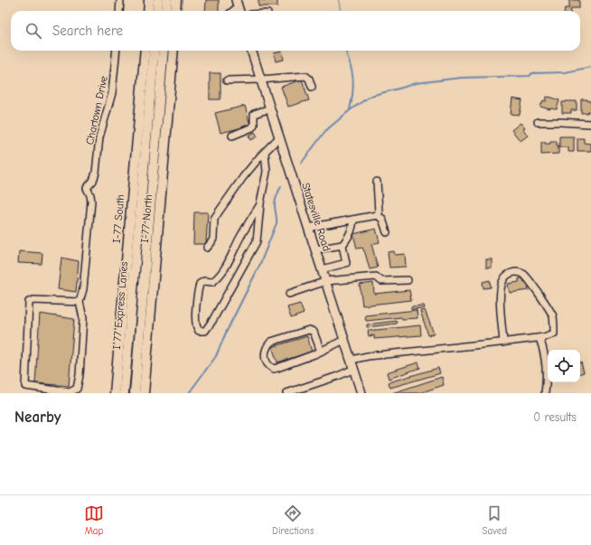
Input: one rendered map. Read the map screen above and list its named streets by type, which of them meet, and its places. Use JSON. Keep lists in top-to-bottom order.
{
  "streets": {
    "highway": ["I-77 South", "I-77 North", "I 77 Express Lanes"],
    "main road": ["Statesville Road"],
    "street": ["Chartown Drive"]
  },
  "page": {
    "search": "Search here",
    "heading": ["Nearby", "0 results"],
    "nav": ["Map", "Directions", "Saved"]
  }
}
